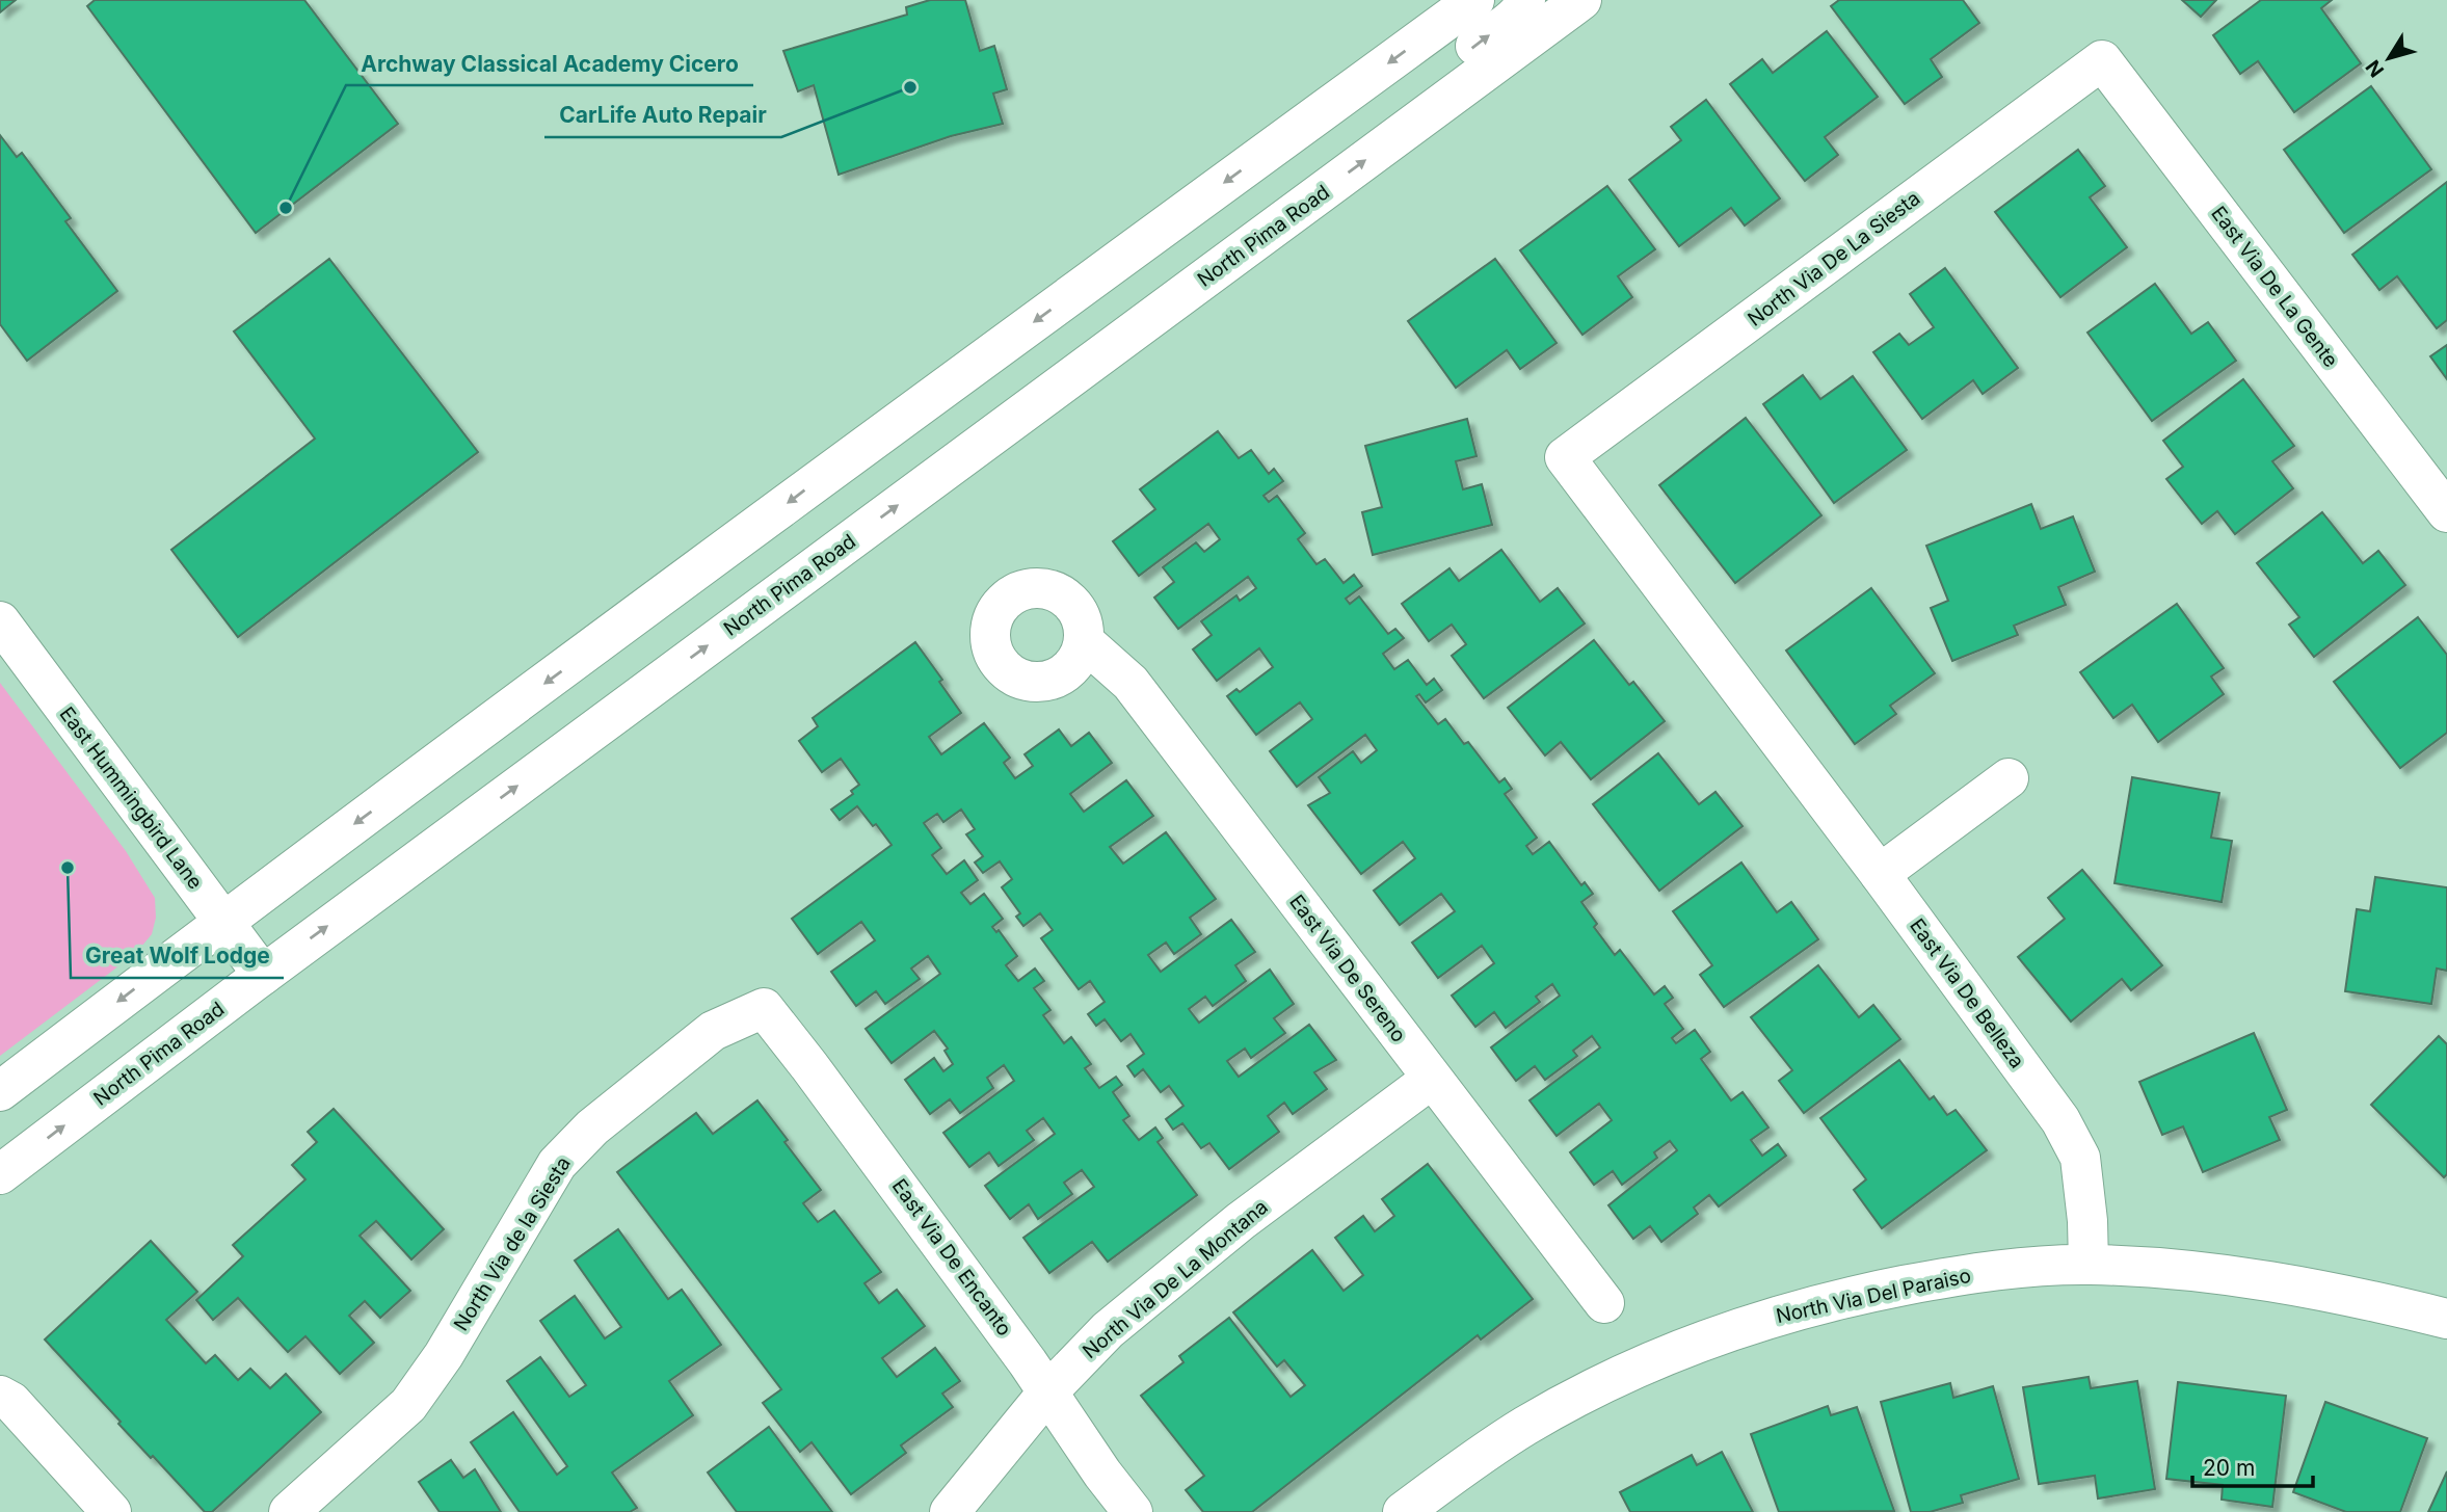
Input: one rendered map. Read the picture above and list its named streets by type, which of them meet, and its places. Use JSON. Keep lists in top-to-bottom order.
{
  "streets": {
    "street": [
      "North Pima Road",
      "North Via De La Siesta",
      "East Via De La Gente",
      "East Hummingbird Lane",
      "East Via De Sereno",
      "East Via De Belleza",
      "North Via de la Siesta",
      "East Via De Encanto",
      "North Via De La Montana",
      "North Via Del Paraiso"
    ]
  },
  "crossings": [
    ["North Pima Road", "East Hummingbird Lane"],
    ["North Via De La Siesta", "East Via De La Gente"],
    ["North Via De La Siesta", "East Via De Belleza"],
    ["East Via De Sereno", "North Via De La Montana"],
    ["East Via De Belleza", "North Via Del Paraiso"],
    ["North Via de la Siesta", "East Via De Encanto"],
    ["East Via De Encanto", "North Via De La Montana"]
  ],
  "places": ["CarLife Auto Repair", "Archway Classical Academy Cicero", "Great Wolf Lodge"],
  "scale_bar": "20 m",
  "north": "bottom left"
}
